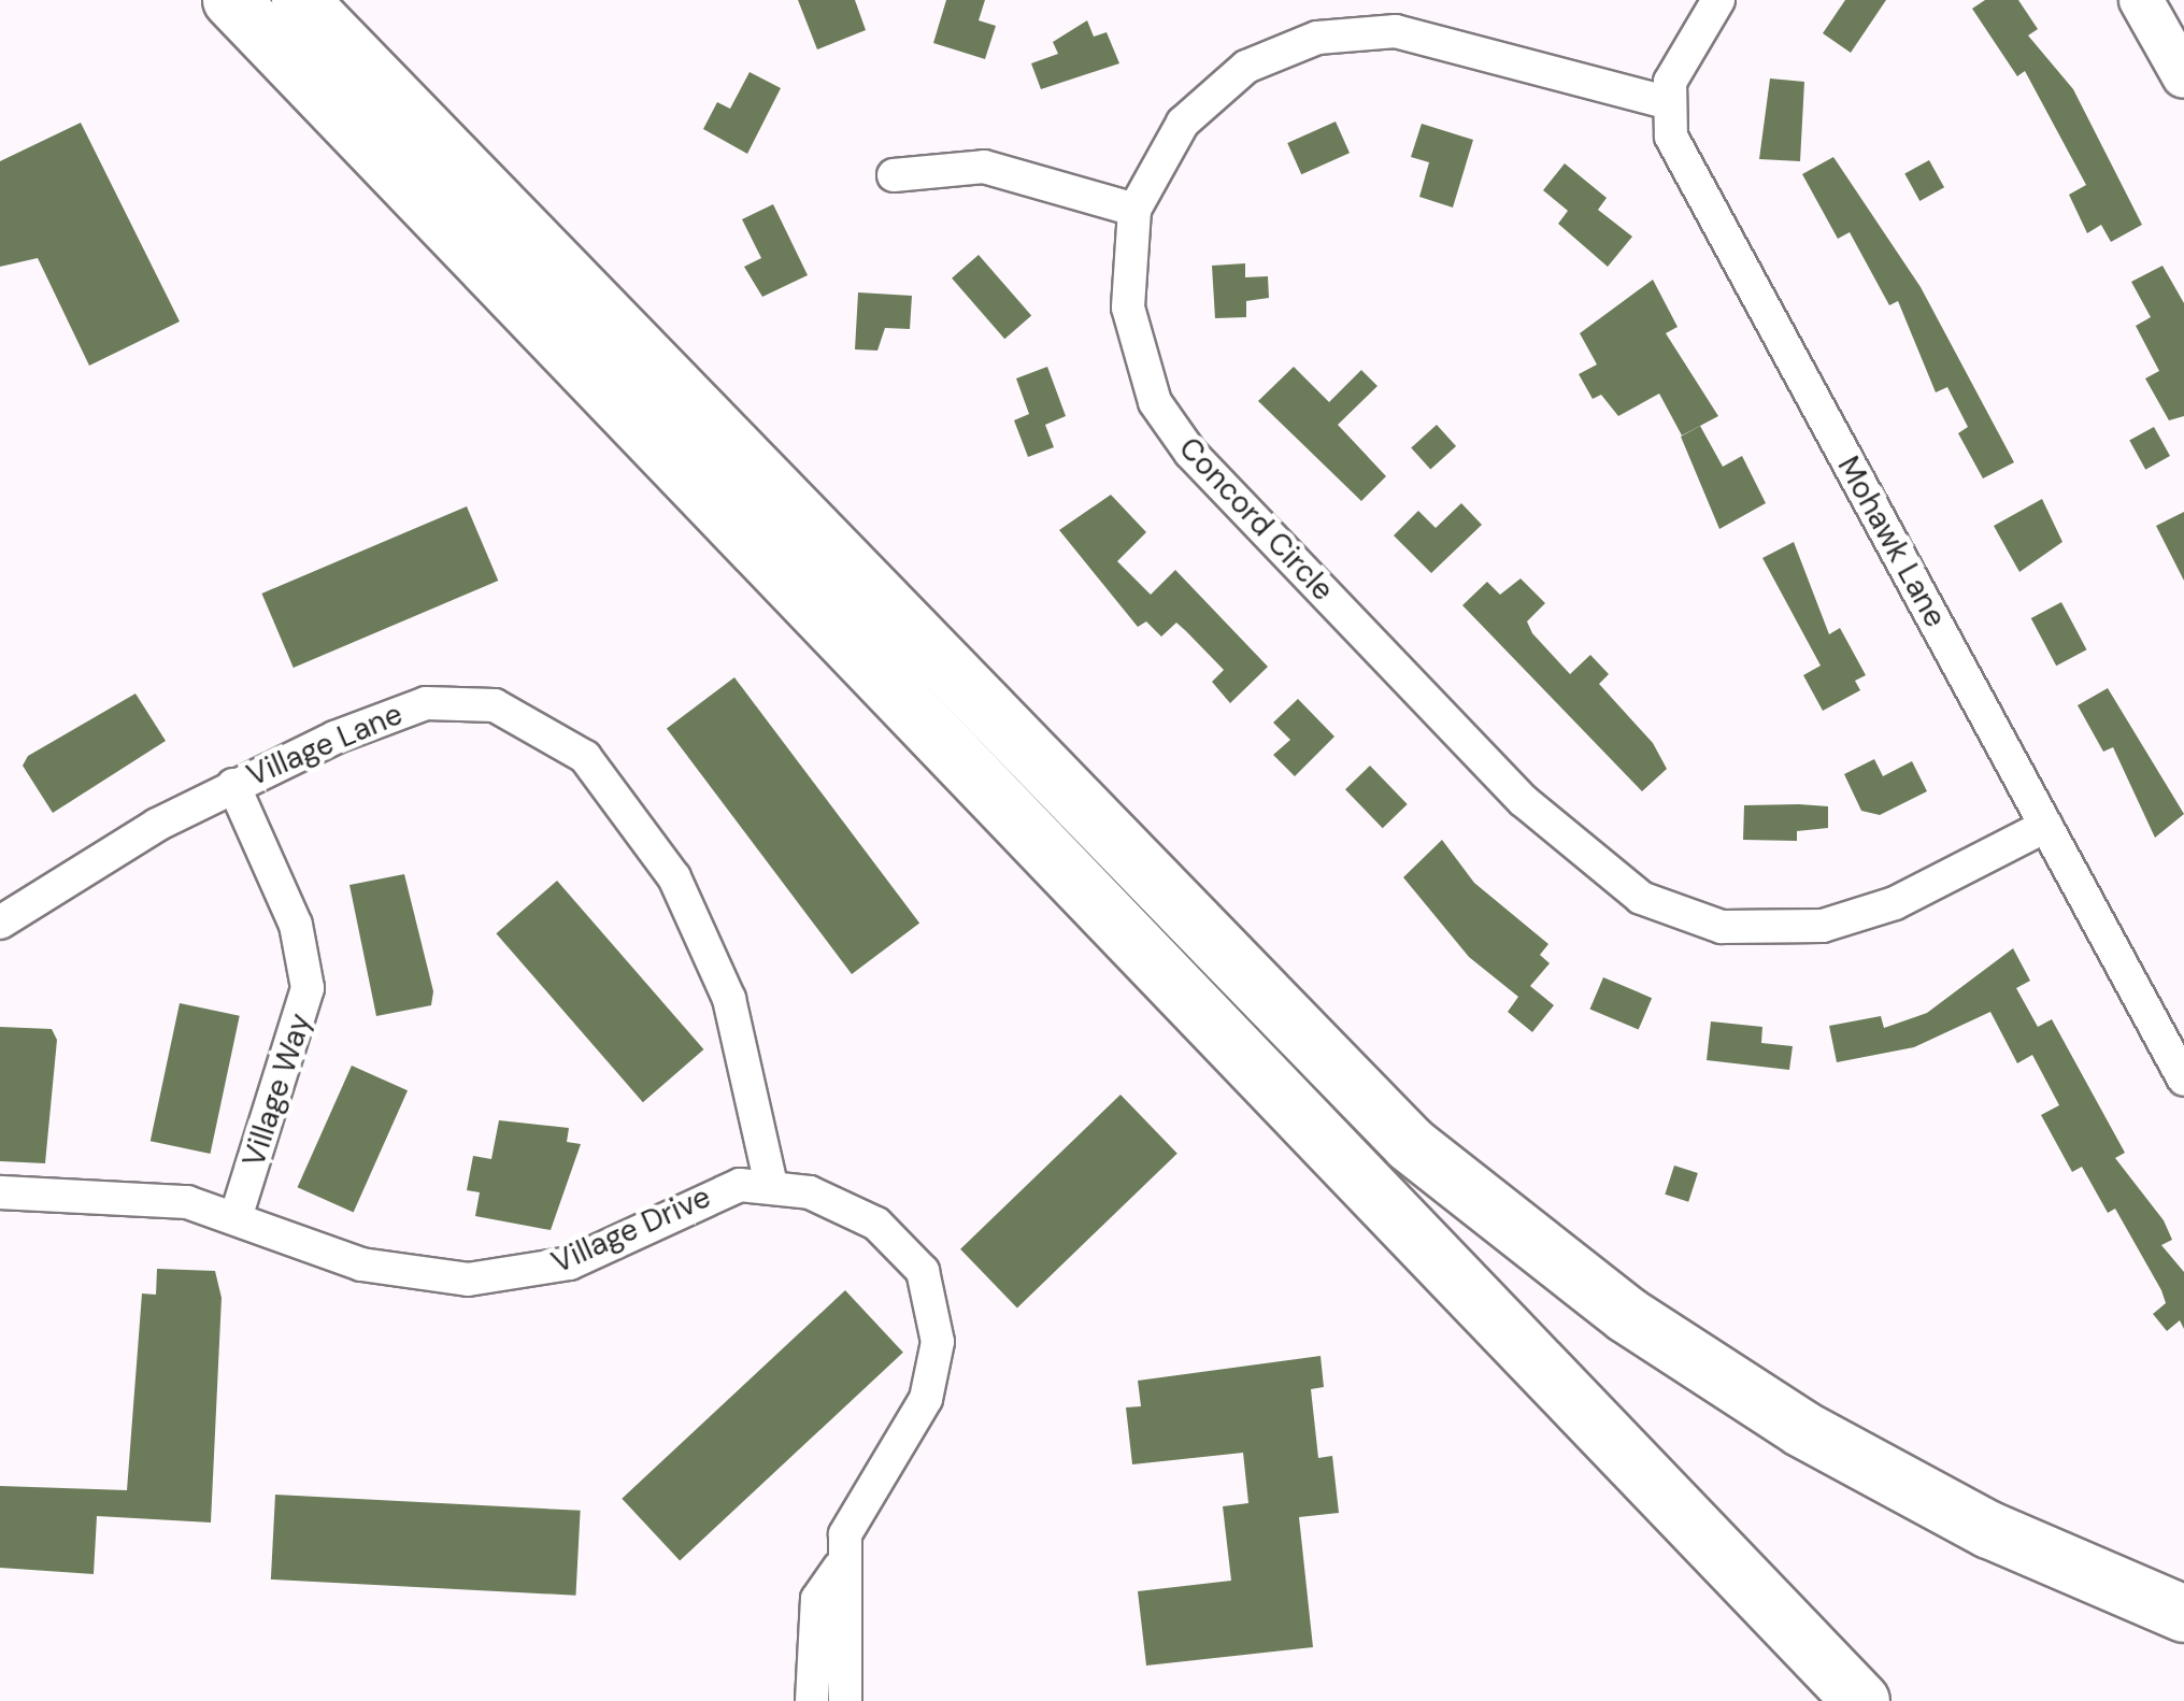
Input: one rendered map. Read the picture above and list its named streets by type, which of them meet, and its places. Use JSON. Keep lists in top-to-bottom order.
{
  "streets": {
    "street": [
      "Concord Circle",
      "Mohawk Lane",
      "Village Lane",
      "Village Way",
      "Village Drive"
    ]
  },
  "crossings": [
    ["Concord Circle", "Mohawk Lane"],
    ["Village Lane", "Village Way"],
    ["Village Lane", "Village Drive"],
    ["Village Way", "Village Drive"]
  ]
}
